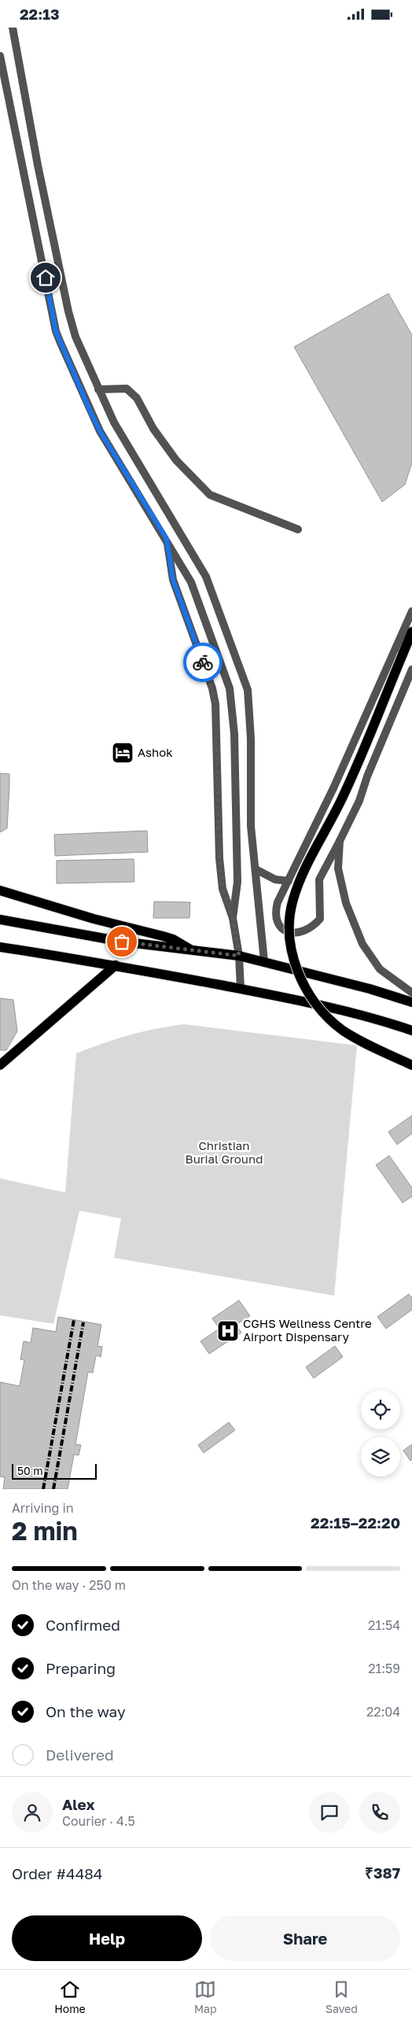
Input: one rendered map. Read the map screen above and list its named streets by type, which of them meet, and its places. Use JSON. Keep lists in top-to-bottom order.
{
  "parks": ["Christian Burial Ground"],
  "places": {
    "hotel": ["Ashok"],
    "hospital": ["CGHS Wellness Centre Airport Dispensary"]
  },
  "scale_bar": "50 m",
  "page": {
    "status": "22:13",
    "scale": "50 m",
    "heading": ["2 min", "Arriving in", "22:15–22:20"],
    "panel": [
      "Alex",
      "Courier · 4.5",
      "Order #4484",
      "₹387"
    ],
    "bar": "On the way · 250 m",
    "list": [
      ["Confirmed", "21:54"],
      ["Preparing", "21:59"],
      ["On the way", "22:04"],
      "Delivered"
    ],
    "buttons": ["Help", "Share"],
    "tabs": ["Home", "Map", "Saved"]
  }
}
